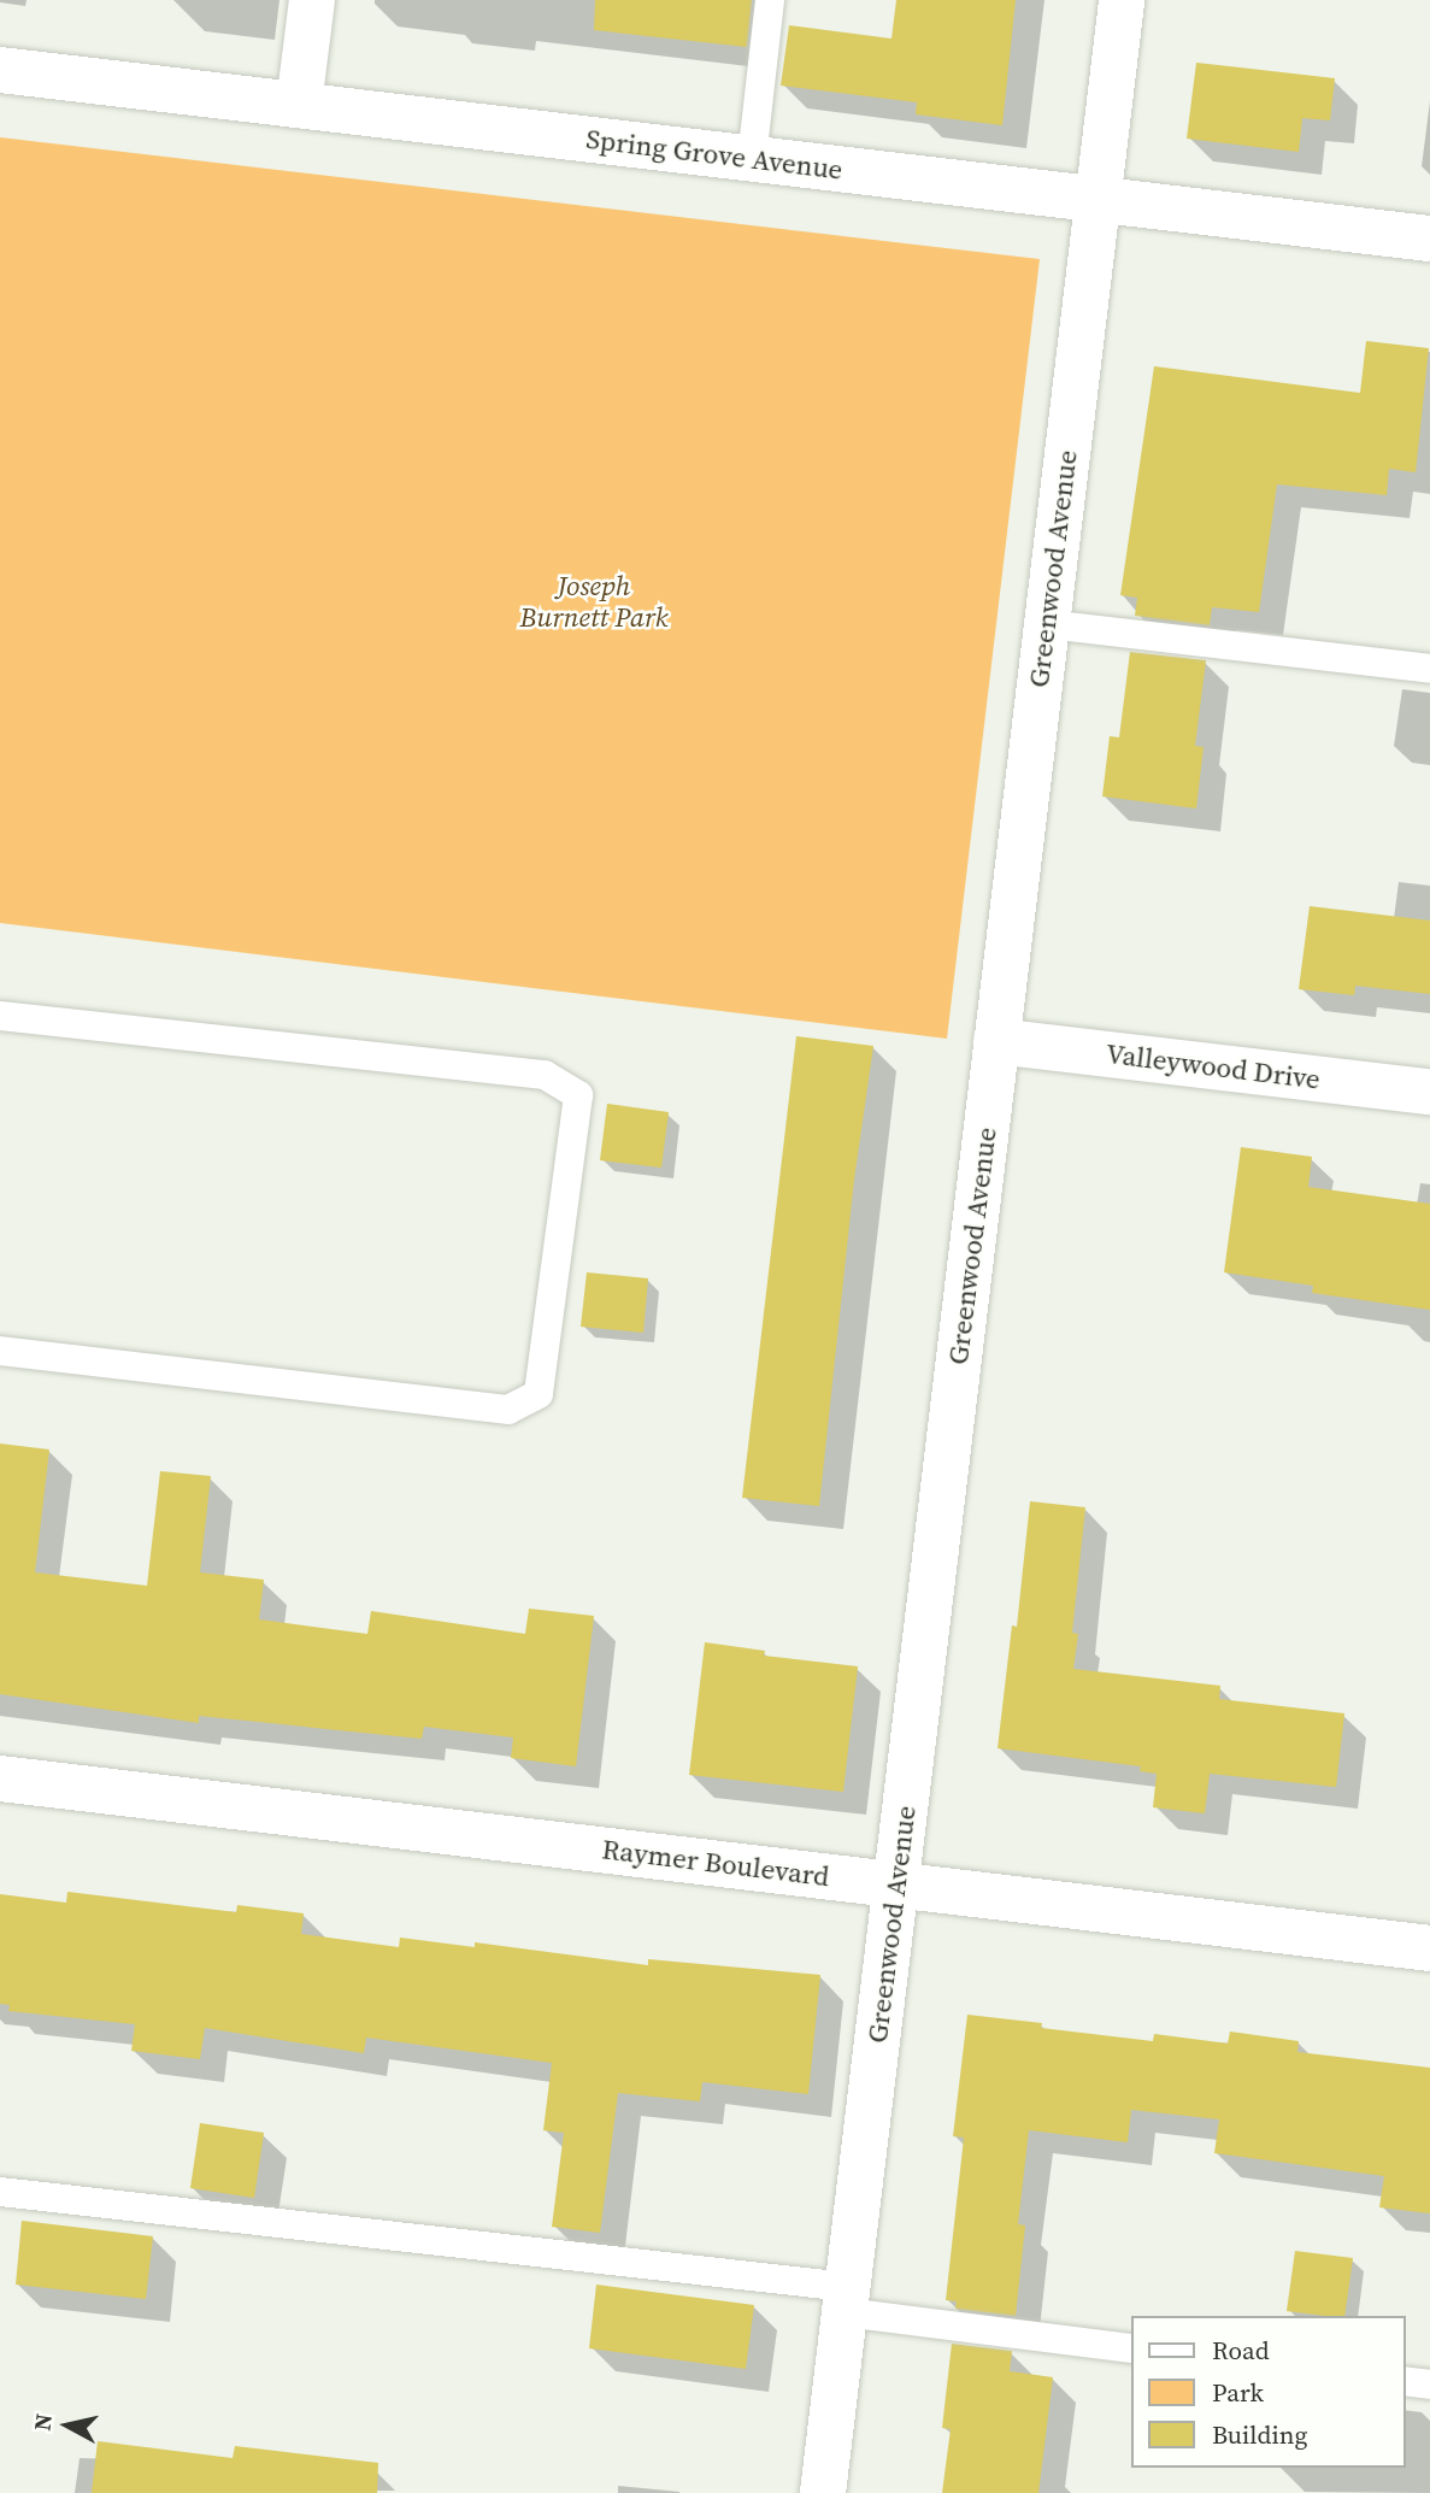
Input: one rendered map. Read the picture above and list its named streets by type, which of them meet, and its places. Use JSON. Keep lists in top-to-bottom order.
{
  "streets": {
    "street": [
      "Spring Grove Avenue",
      "Greenwood Avenue",
      "Valleywood Drive",
      "Raymer Boulevard"
    ]
  },
  "crossings": [
    ["Spring Grove Avenue", "Greenwood Avenue"],
    ["Greenwood Avenue", "Valleywood Drive"],
    ["Greenwood Avenue", "Raymer Boulevard"]
  ],
  "parks": ["Joseph Burnett Park"],
  "legend": ["Road", "Park", "Building"],
  "north": "left"
}
